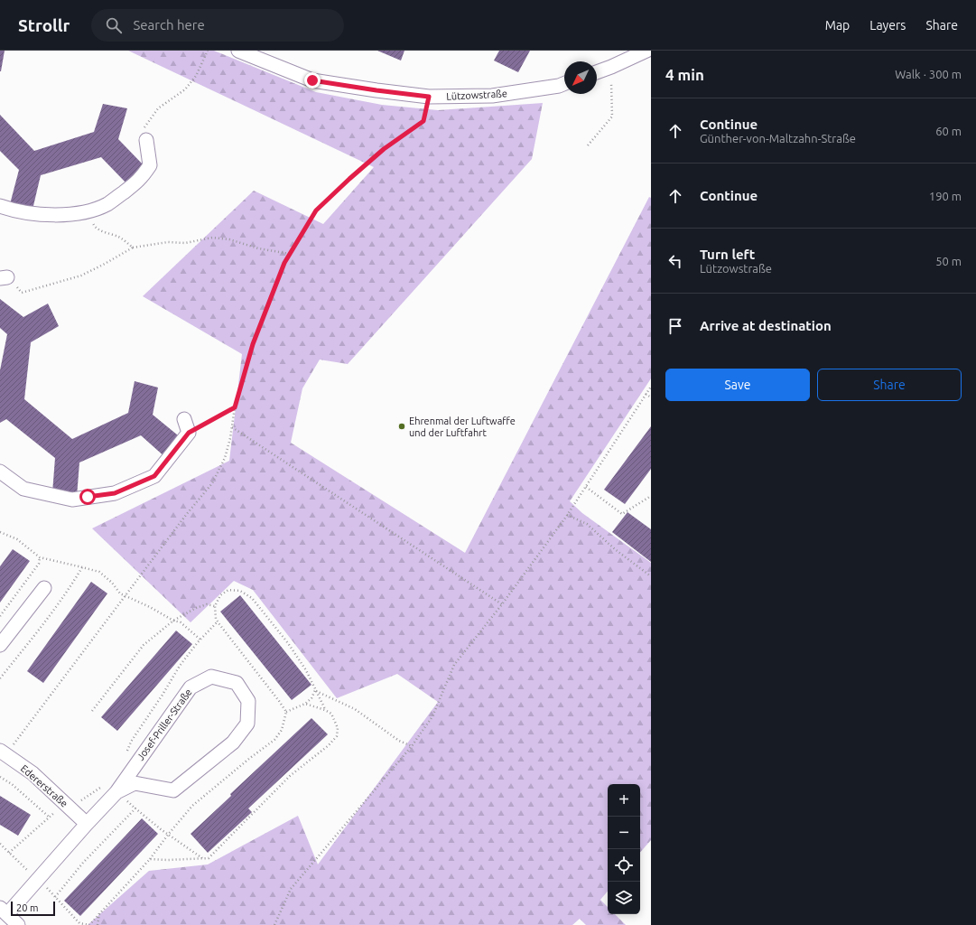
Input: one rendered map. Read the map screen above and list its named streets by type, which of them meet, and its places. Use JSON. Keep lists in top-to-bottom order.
{
  "streets": {
    "street": ["Lützowstraße", "Josef-Priller-Straße", "Edererstraße"]
  },
  "crossings": [
    ["Josef-Priller-Straße", "Edererstraße"]
  ],
  "places": ["Ehrenmal der Luftwaffe und der Luftfahrt"],
  "scale_bar": "20 m",
  "north": "bottom left",
  "page": {
    "header": "Strollr",
    "search": "Search here",
    "nav": ["Map", "Layers", "Share"],
    "heading": ["4 min", "Walk · 300 m"],
    "list": [
      ["Continue", "Günther-von-Maltzahn-Straße", "60 m"],
      ["Continue", "190 m"],
      ["Turn left", "Lützowstraße", "50 m"],
      "Arrive at destination"
    ],
    "buttons": ["Save", "Share"],
    "map_buttons": ["+", "−"],
    "scale": "20 m"
  }
}
